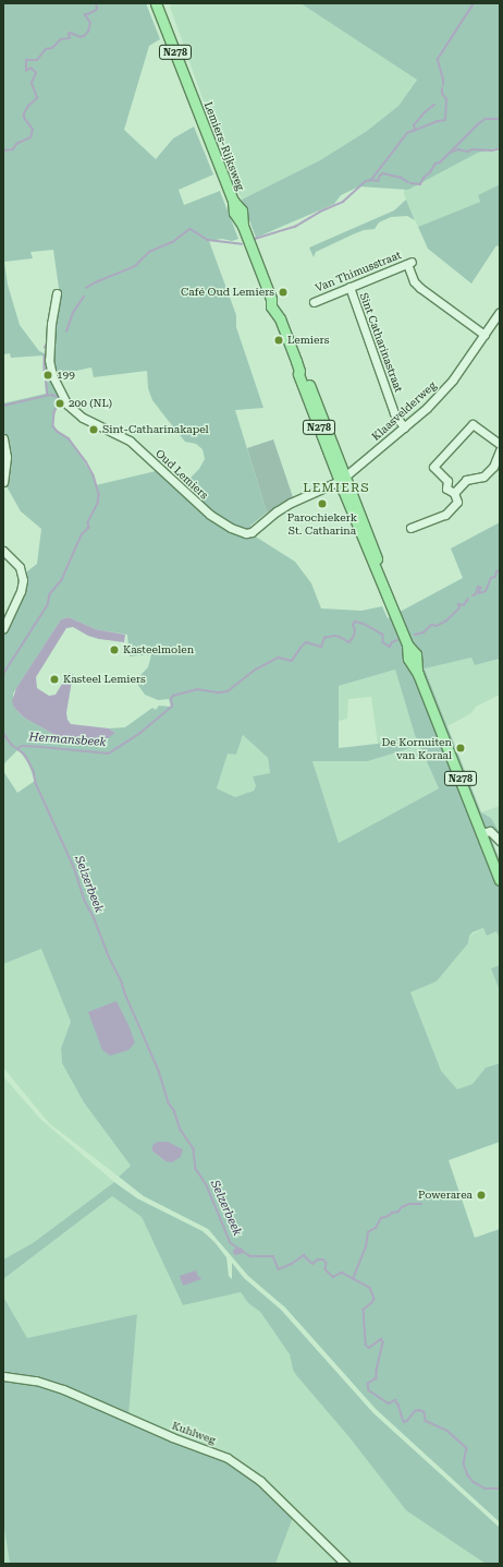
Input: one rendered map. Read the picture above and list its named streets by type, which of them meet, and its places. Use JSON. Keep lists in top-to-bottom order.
{
  "streets": {
    "main road": ["N278", "Lemiers-Rijksweg"],
    "street": [
      "Van Thimusstraat",
      "Sint Catharinastraat",
      "Klaasvelderweg",
      "Oud Lemiers",
      "Kuhlweg"
    ]
  },
  "crossings": [
    ["Lemiers-Rijksweg", "Klaasvelderweg"],
    ["Lemiers-Rijksweg", "Oud Lemiers"],
    ["Van Thimusstraat", "Sint Catharinastraat"],
    ["Van Thimusstraat", "Klaasvelderweg"],
    ["Sint Catharinastraat", "Klaasvelderweg"],
    ["Klaasvelderweg", "Oud Lemiers"]
  ],
  "districts": ["LEMIERS"],
  "water": ["Hermansbeek", "Selzerbeek"],
  "places": [
    "Café Oud Lemiers",
    "Lemiers",
    "199",
    "200 (NL)",
    "Sint-Catharinakapel",
    "Parochiekerk St. Catharina",
    "Kasteelmolen",
    "Kasteel Lemiers",
    "De Kornuiten van Koraal",
    "Powerarea"
  ]
}
